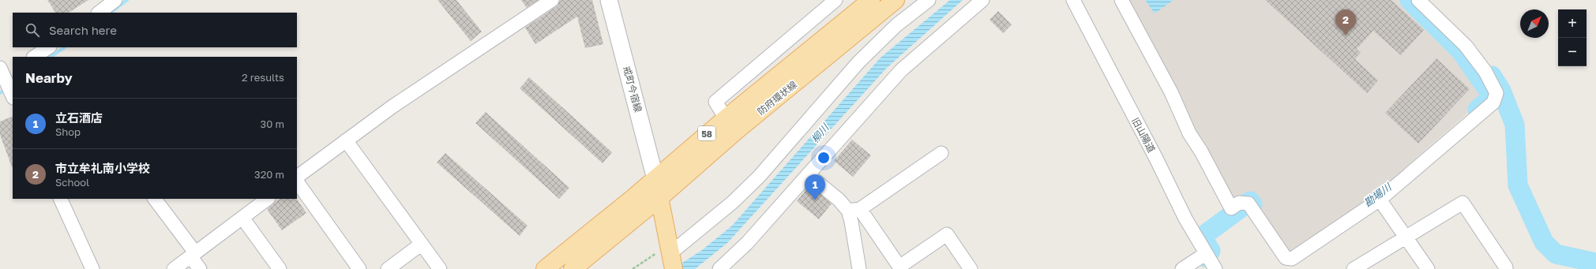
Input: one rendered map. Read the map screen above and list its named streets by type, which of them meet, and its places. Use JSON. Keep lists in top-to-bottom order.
{
  "streets": {
    "main road": ["防府環状線", "58"],
    "street": ["戒町今宿線", "旧山陽道"]
  },
  "crossings": [
    ["戒町今宿線", "防府環状線"]
  ],
  "water": ["柳川", "勘場川"],
  "north": "top right",
  "page": {
    "map_buttons": ["+", "−"],
    "pins": ["2", "1"],
    "search": "Search here",
    "heading": ["Nearby", "2 results"],
    "list": [
      {
        "mark": "1",
        "name": "立石酒店",
        "note": "Shop",
        "value": "30 m"
      },
      {
        "mark": "2",
        "name": "市立牟礼南小学校",
        "note": "School",
        "value": "320 m"
      }
    ]
  }
}
